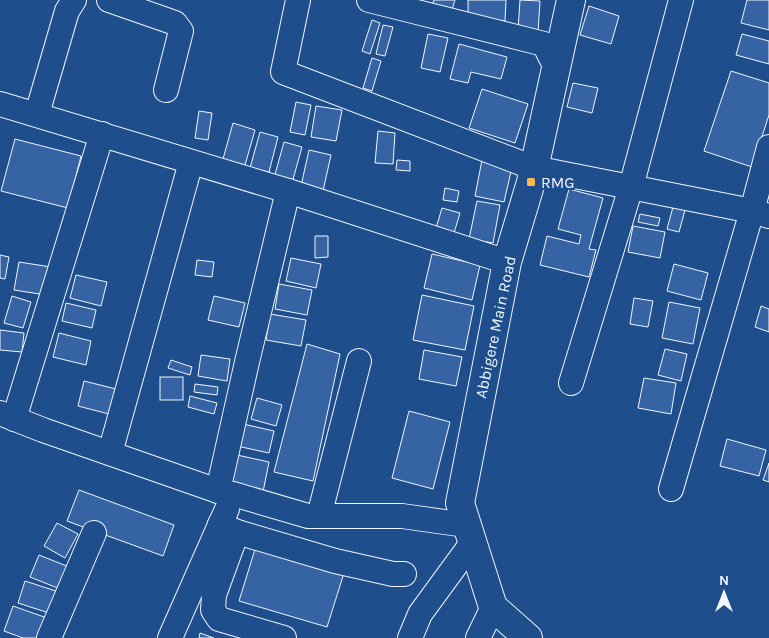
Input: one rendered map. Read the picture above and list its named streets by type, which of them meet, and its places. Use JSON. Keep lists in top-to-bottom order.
{
  "streets": {
    "main road": ["Abbigere Main Road"]
  },
  "places": {
    "transit": ["RMG"]
  },
  "north": "top"
}
